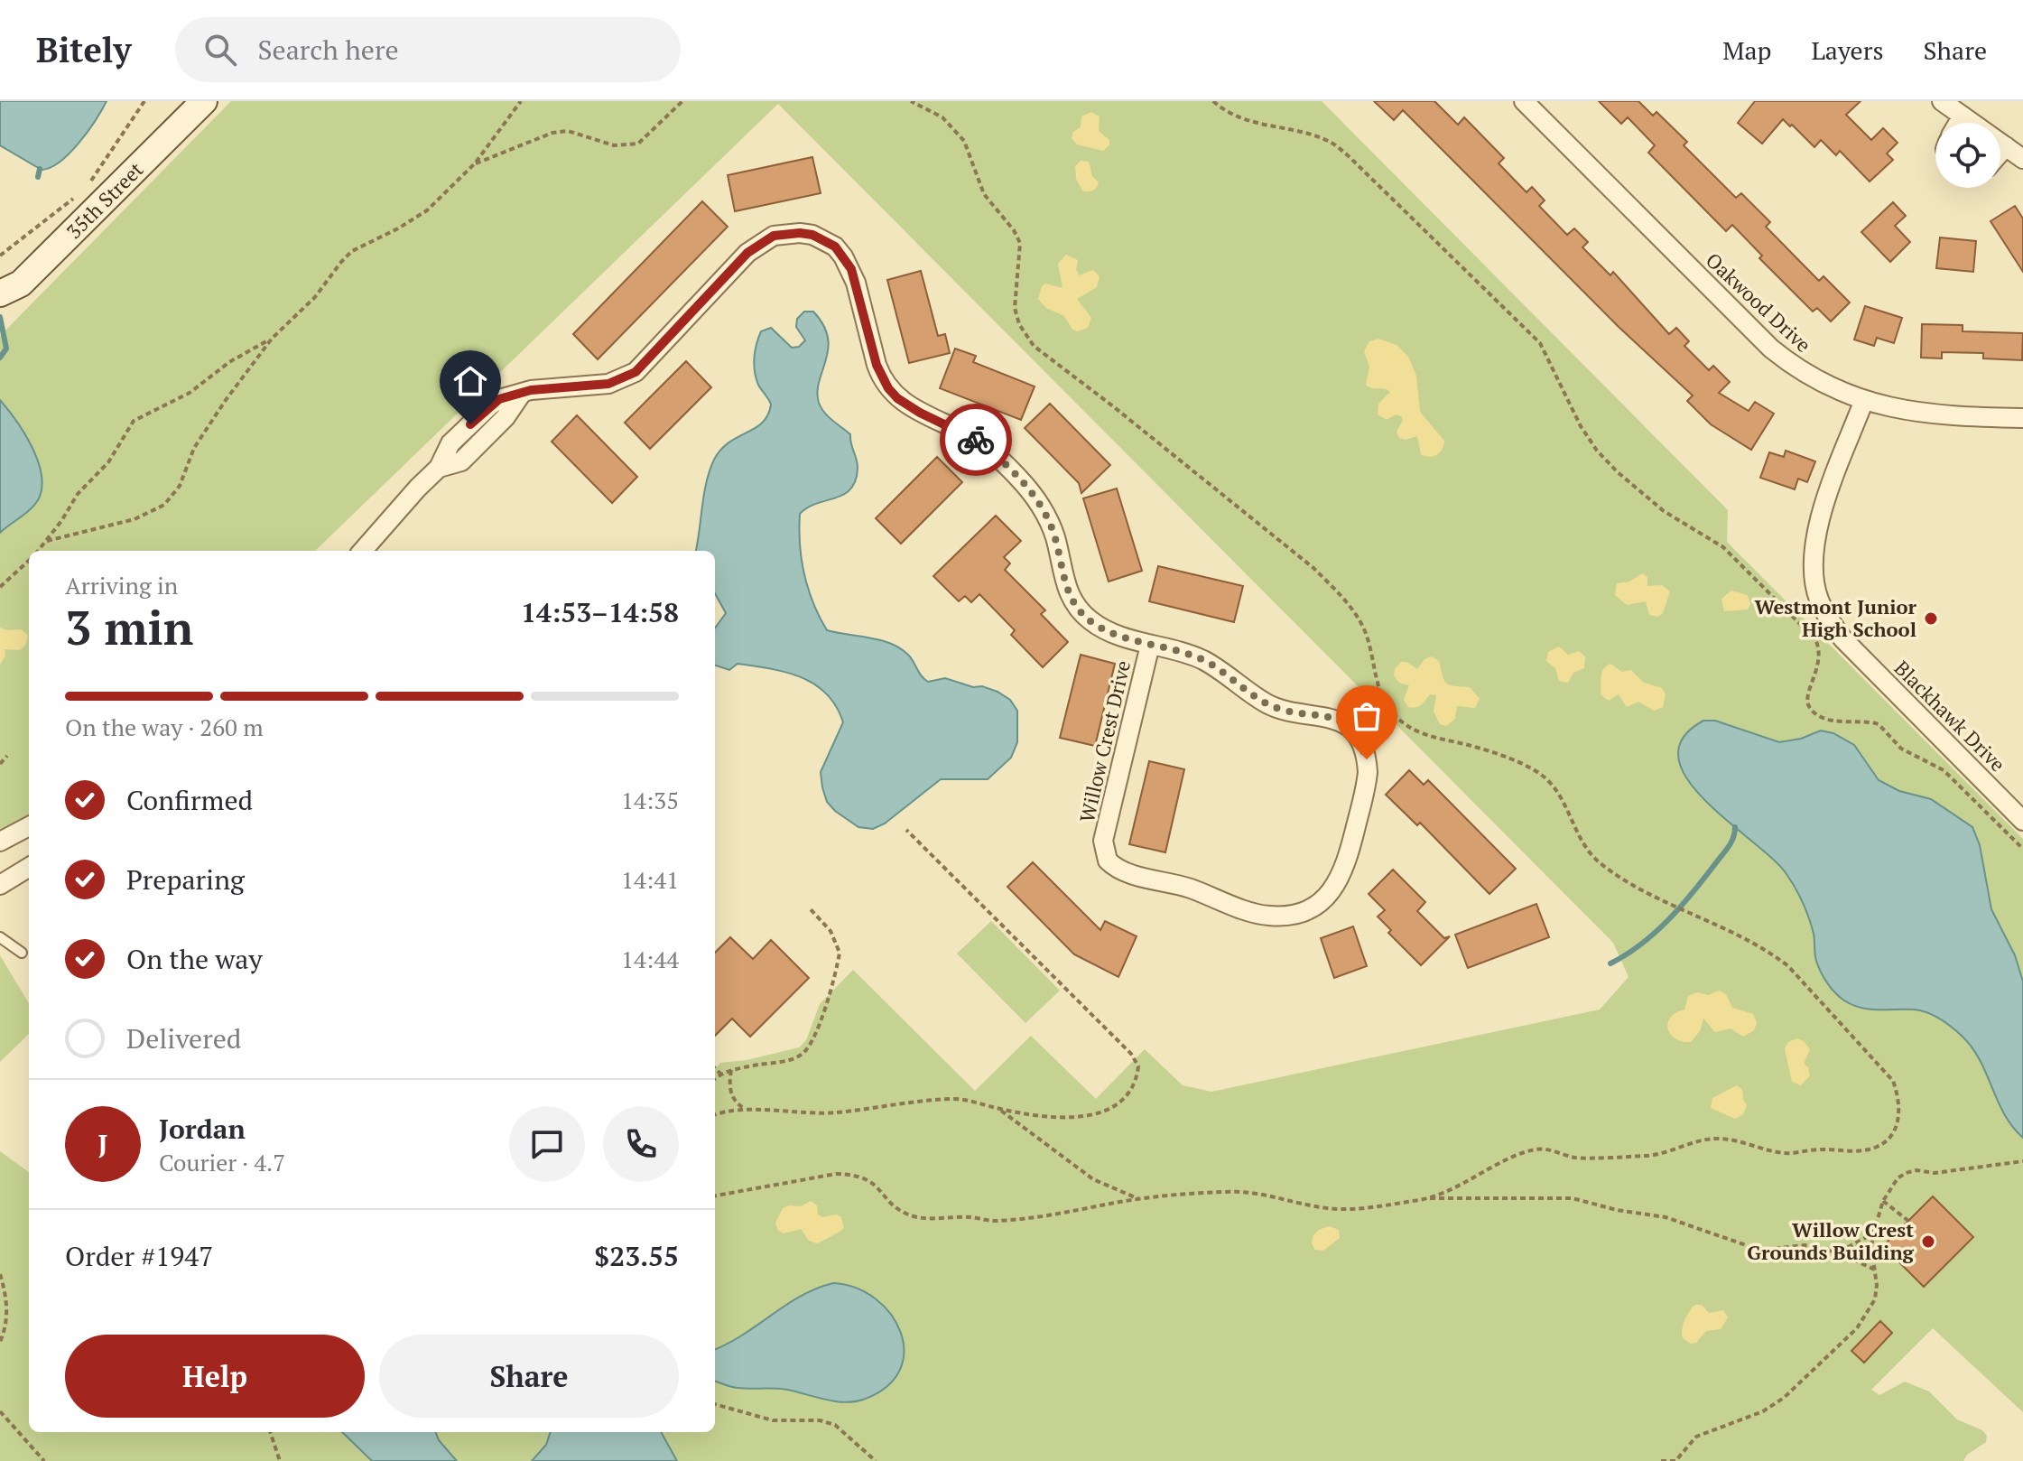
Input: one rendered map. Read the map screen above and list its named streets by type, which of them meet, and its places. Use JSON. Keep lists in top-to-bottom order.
{
  "streets": {
    "street": [
      "35th Street",
      "Oakwood Drive",
      "Blackhawk Drive",
      "Willow Crest Drive"
    ]
  },
  "crossings": [
    ["Oakwood Drive", "Blackhawk Drive"]
  ],
  "places": ["Westmont Junior High School", "Willow Crest Grounds Building"],
  "page": {
    "header": "Bitely",
    "search": "Search here",
    "nav": ["Map", "Layers", "Share"],
    "heading": ["3 min", "Arriving in", "14:53–14:58"],
    "panel": [
      "Jordan",
      "Courier · 4.7",
      "Order #1947",
      "$23.55"
    ],
    "bar": "On the way · 260 m",
    "list": [
      ["Confirmed", "14:35"],
      ["Preparing", "14:41"],
      ["On the way", "14:44"],
      "Delivered"
    ],
    "round": "J",
    "buttons": ["Help", "Share"]
  }
}
